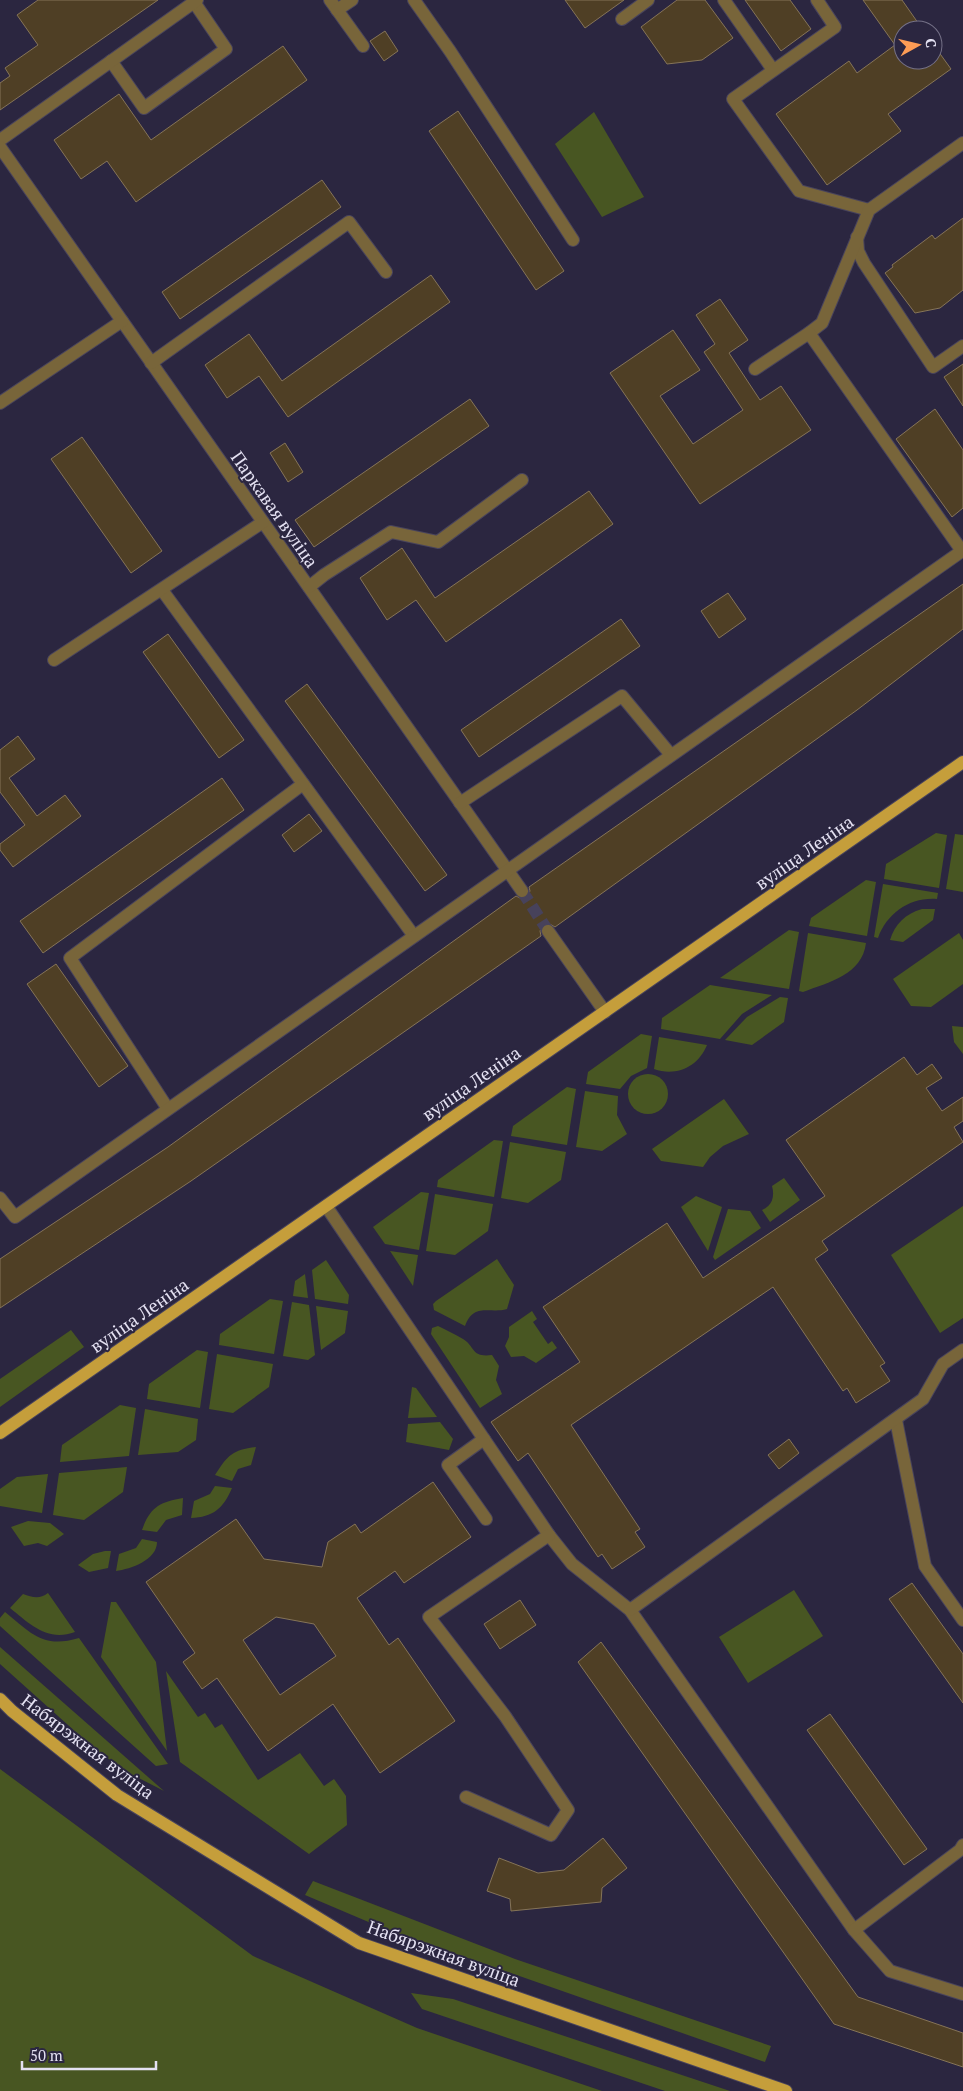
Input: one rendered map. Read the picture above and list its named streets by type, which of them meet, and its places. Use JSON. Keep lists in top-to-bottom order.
{
  "streets": {
    "main road": ["вуліца Леніна", "Набярэжная вуліца"],
    "street": ["Паркавая вуліца"]
  },
  "scale_bar": "50 m",
  "north": "right"
}
